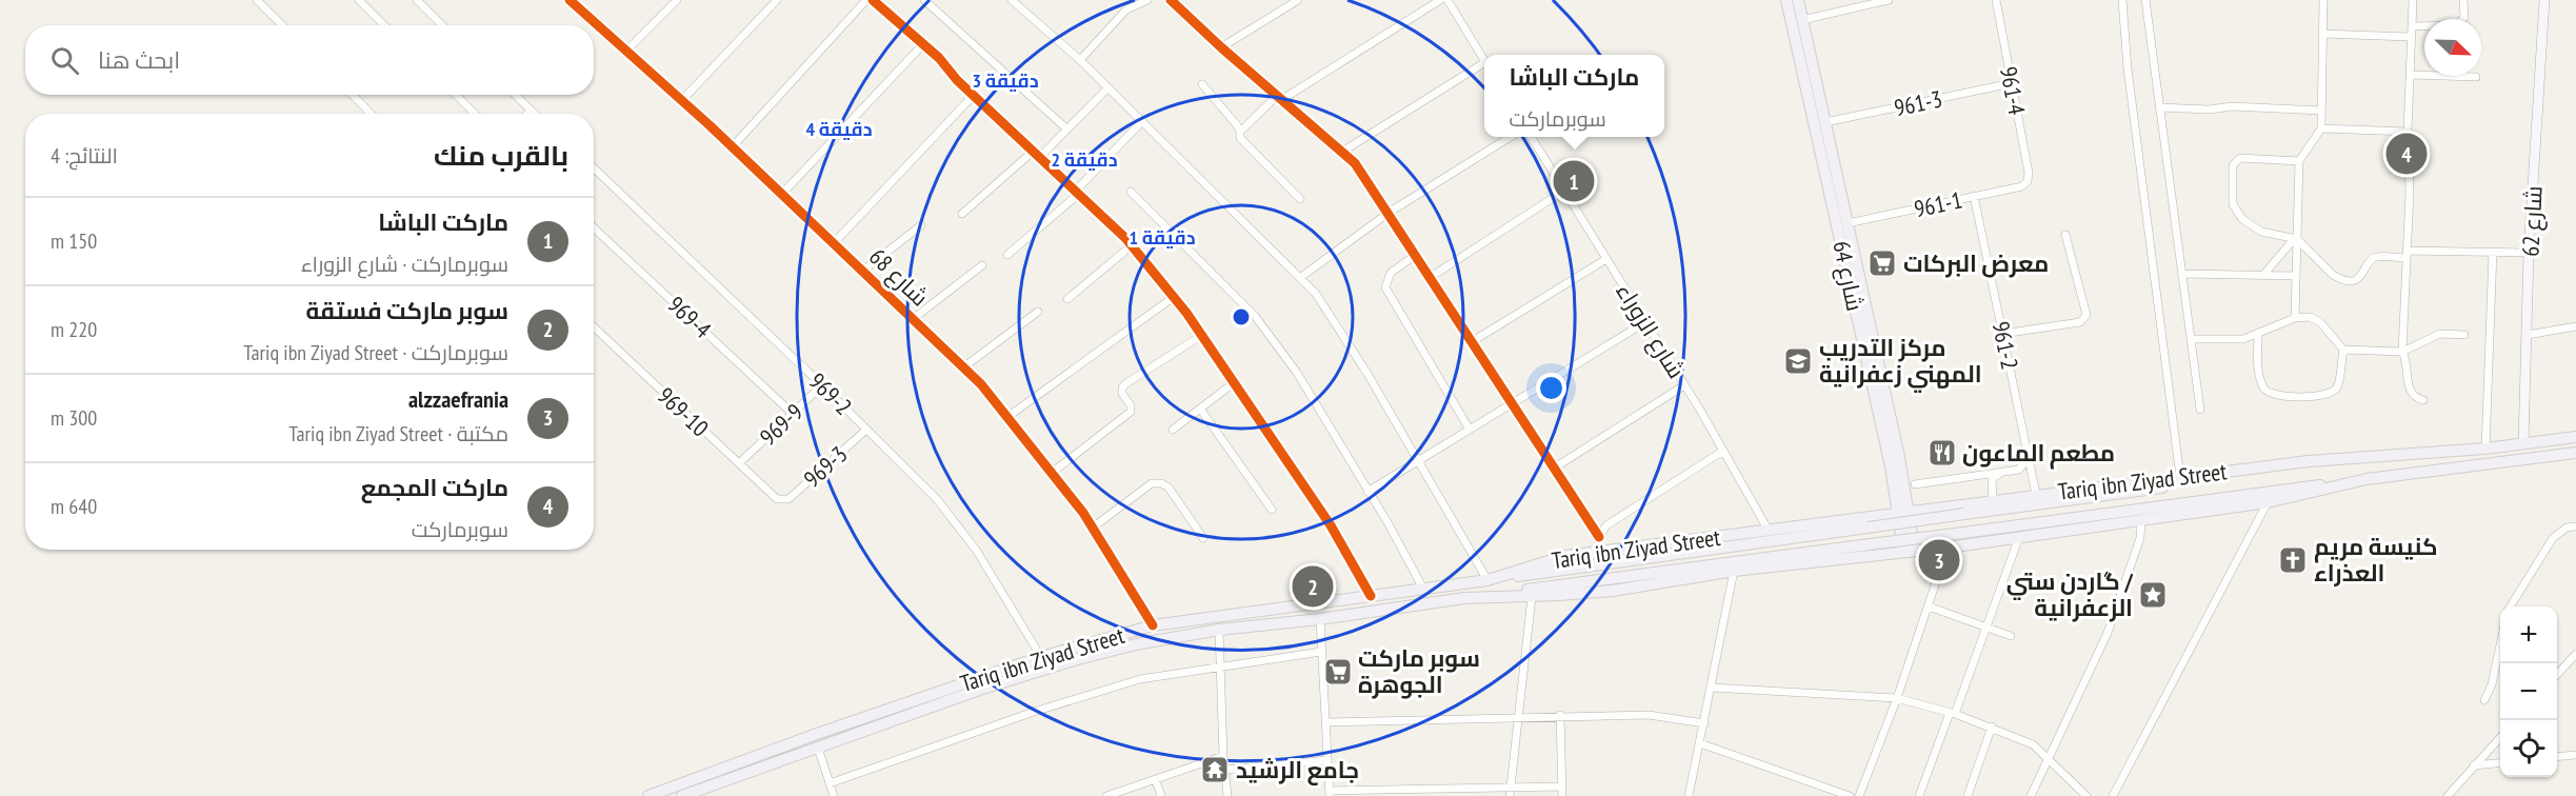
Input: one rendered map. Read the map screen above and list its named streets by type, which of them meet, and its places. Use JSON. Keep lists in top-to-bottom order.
{
  "streets": {
    "main road": ["شارع 64", "Tariq ibn Ziyad Street"],
    "street": [
      "961-4",
      "961-3",
      "961-1",
      "شارع 62",
      "شارع 68",
      "969-4",
      "شارع الزوراء",
      "961-2",
      "969-2",
      "969-10",
      "969-9",
      "969-3"
    ]
  },
  "crossings": [
    ["961-4", "961-3"],
    ["961-4", "961-1"],
    ["961-3", "شارع 64"],
    ["961-1", "شارع 64"],
    ["961-1", "961-2"],
    ["شارع 62", "Tariq ibn Ziyad Street"],
    ["شارع 64", "Tariq ibn Ziyad Street"],
    ["شارع 68", "Tariq ibn Ziyad Street"],
    ["969-4", "969-9"],
    ["شارع الزوراء", "Tariq ibn Ziyad Street"],
    ["961-2", "Tariq ibn Ziyad Street"],
    ["969-2", "969-9"],
    ["969-2", "969-3"],
    ["969-2", "Tariq ibn Ziyad Street"],
    ["969-10", "969-9"],
    ["969-10", "969-3"]
  ],
  "places": {
    "supermarket": ["معرض البركات", "سوبر ماركت الجوهرة"],
    "school or university": ["مركز التدريب المهني زعفرانية"],
    "restaurant": ["مطعم الماعون"],
    "church": ["كنيسة مريم العذراء"],
    "place": ["گاردن ستي / الزعفرانية"],
    "temple": ["جامع الرشيد"]
  },
  "north": "bottom right",
  "page": {
    "search": "ابحث هنا",
    "popup": ["ماركت الباشا", "سوبرماركت"],
    "heading": ["بالقرب منك", "النتائج: 4"],
    "pins": [
      "4",
      "1",
      "3",
      "2"
    ],
    "list": [
      {
        "mark": "1",
        "name": "ماركت الباشا",
        "note": "سوبرماركت · شارع الزوراء",
        "value": "150 m"
      },
      {
        "mark": "2",
        "name": "سوبر ماركت فستقة",
        "note": "سوبرماركت · Tariq ibn Ziyad Street",
        "value": "220 m"
      },
      {
        "mark": "3",
        "name": "alzzaefrania",
        "note": "مكتبة · Tariq ibn Ziyad Street",
        "value": "300 m"
      },
      {
        "mark": "4",
        "name": "ماركت المجمع",
        "note": "سوبرماركت",
        "value": "640 m"
      }
    ],
    "map_buttons": ["+", "−"]
  },
  "rings": [
    "3 دقيقة",
    "4 دقيقة",
    "2 دقيقة",
    "1 دقيقة"
  ]
}
